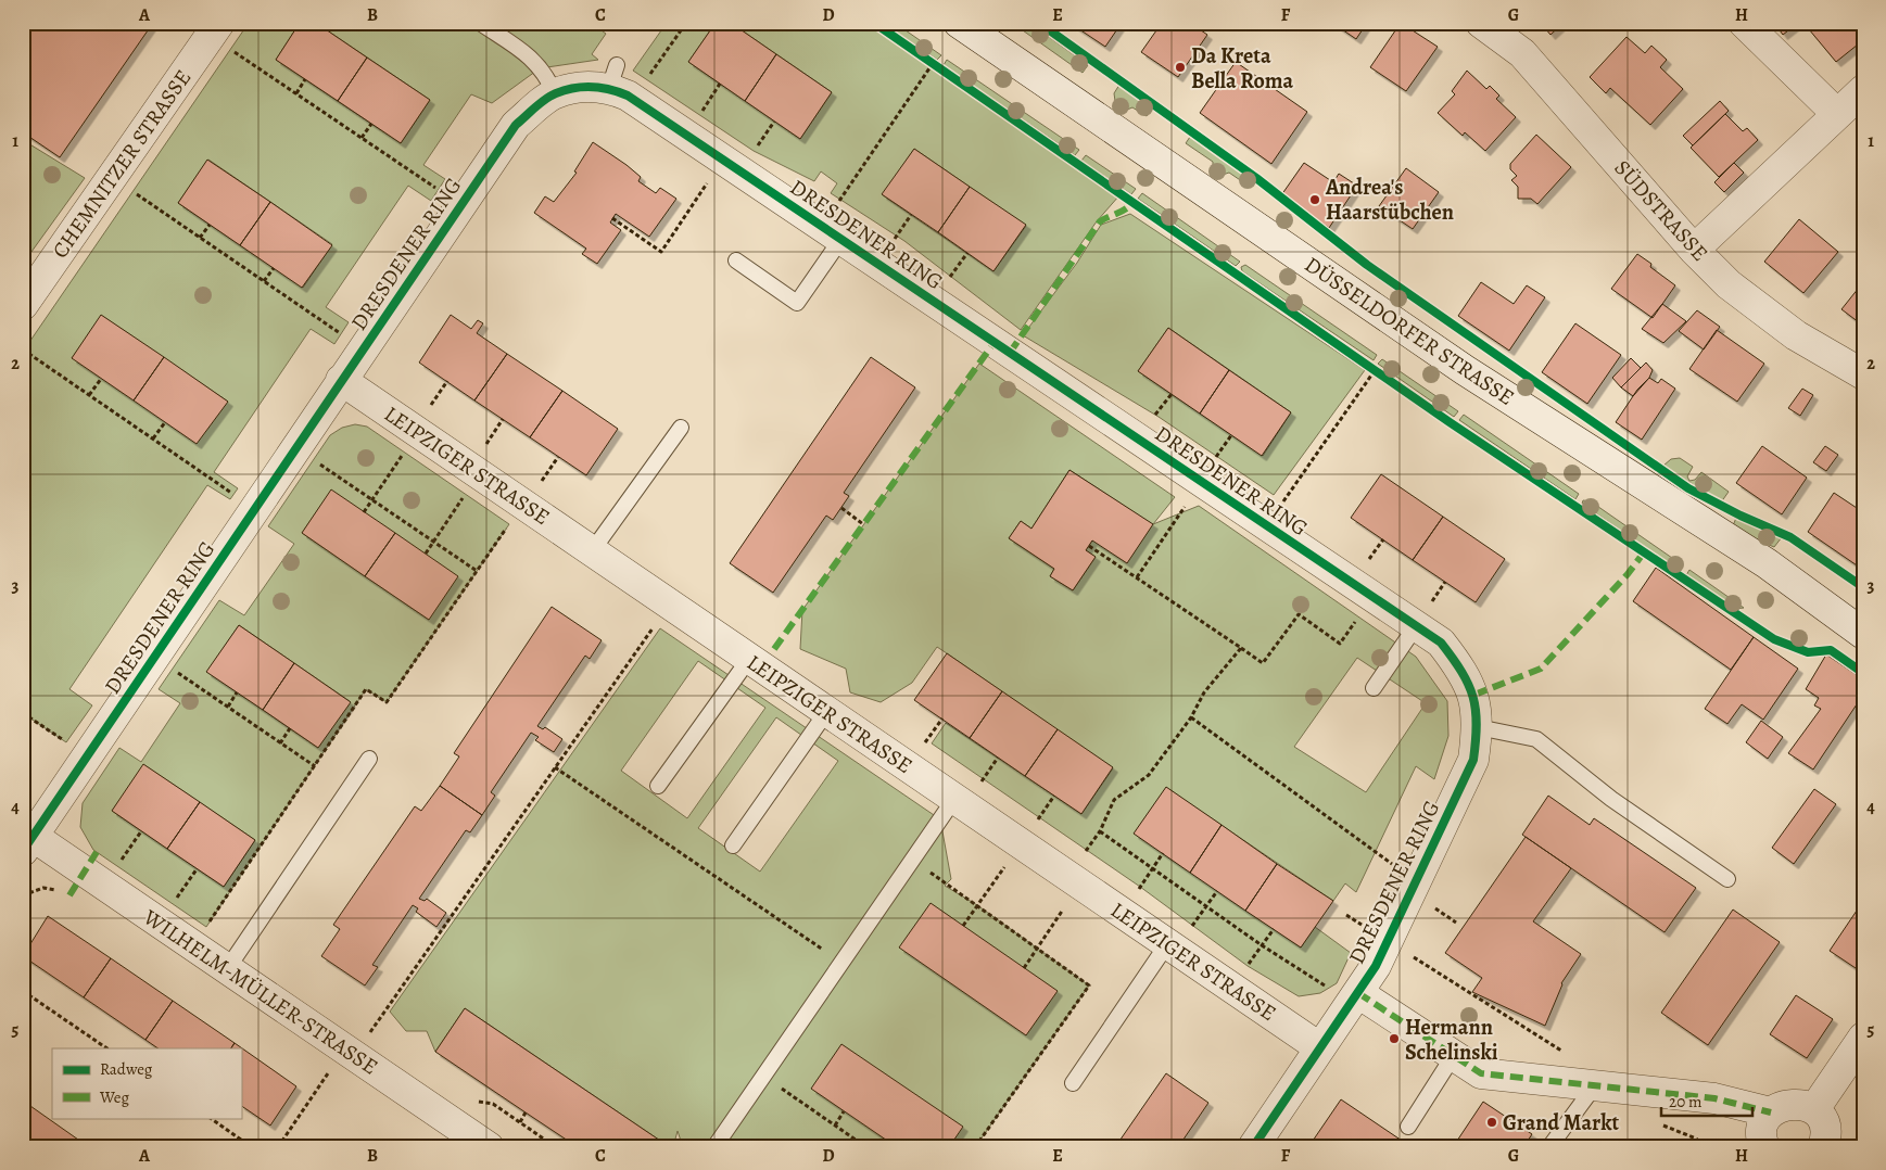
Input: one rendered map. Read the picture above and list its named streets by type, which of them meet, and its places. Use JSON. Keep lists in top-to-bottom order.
{
  "streets": {
    "street": [
      "CHEMNITZER STRASSE",
      "SÜDSTRASSE",
      "DRESDENER RING",
      "DÜSSELDORFER STRASSE",
      "LEIPZIGER STRASSE",
      "WILHELM-MÜLLER-STRASSE"
    ]
  },
  "crossings": [
    ["DRESDENER RING", "LEIPZIGER STRASSE"],
    ["DRESDENER RING", "WILHELM-MÜLLER-STRASSE"]
  ],
  "places": [
    "Da Kreta Bella Roma",
    "Andrea's Haarstübchen",
    "Hermann Schelinski",
    "Grand Markt"
  ],
  "legend": ["Radweg", "Weg"],
  "scale_bar": "20 m",
  "grid": {
    "columns": [
      "A",
      "B",
      "C",
      "D",
      "E",
      "F",
      "G",
      "H"
    ],
    "rows": [
      "1",
      "2",
      "3",
      "4",
      "5"
    ]
  }
}
